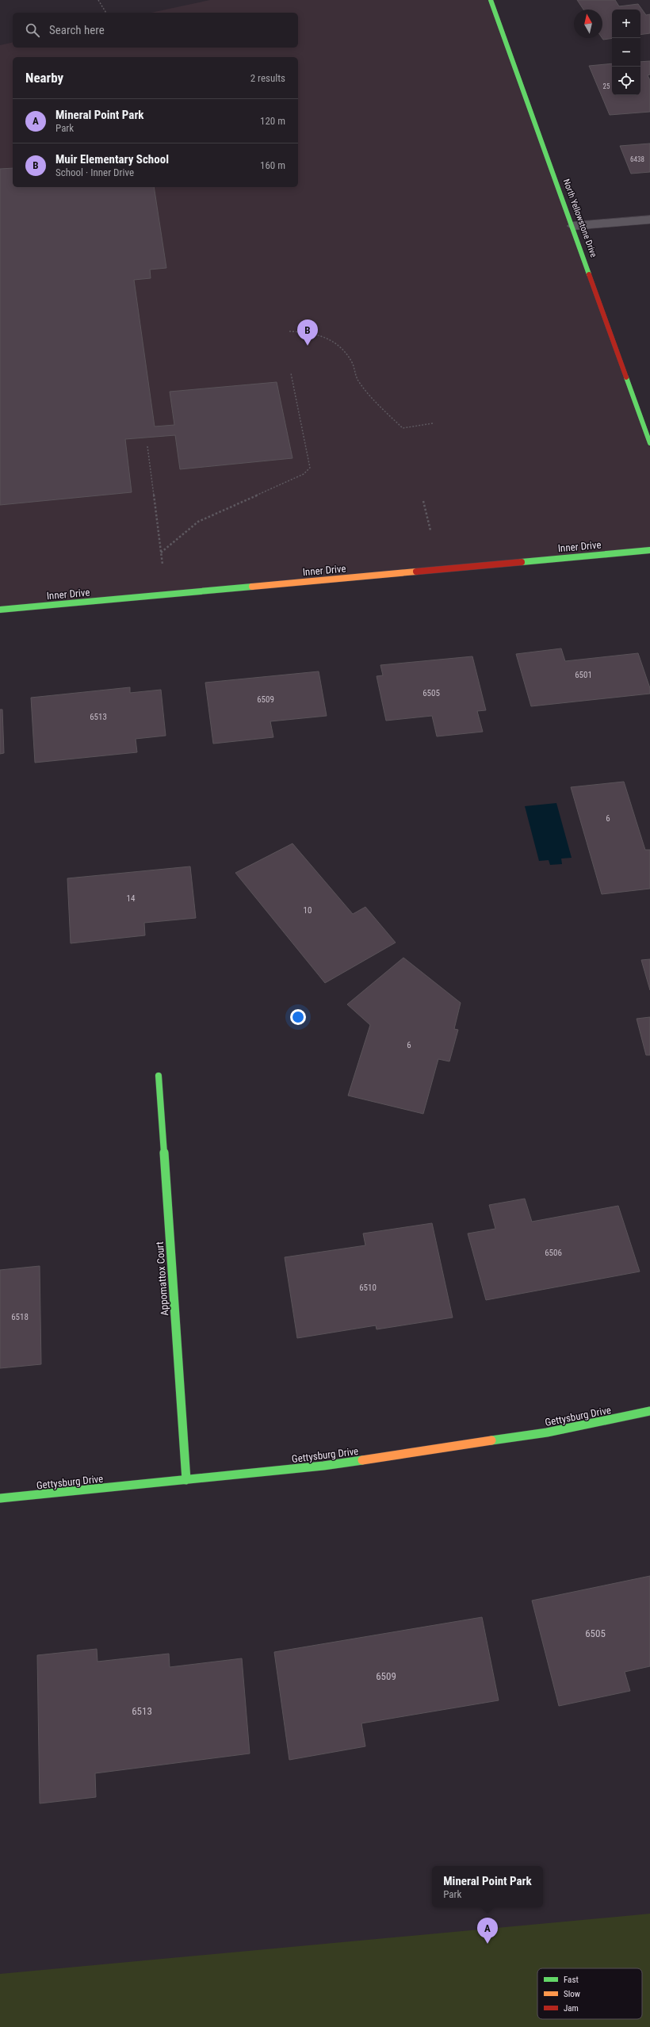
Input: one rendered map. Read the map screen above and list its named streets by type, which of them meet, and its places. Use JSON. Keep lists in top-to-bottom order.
{
  "streets": {
    "street": [
      "North Yellowstone Drive",
      "Inner Drive",
      "Appomattox Court",
      "Gettysburg Drive"
    ]
  },
  "crossings": [
    ["Appomattox Court", "Gettysburg Drive"]
  ],
  "house_numbers": [
    "25",
    "6438",
    "6501",
    "6505",
    "6509",
    "6513",
    "6",
    "14",
    "10",
    "6",
    "6506",
    "6510",
    "6518",
    "6505",
    "6509",
    "6513"
  ],
  "legend": ["Fast", "Slow", "Jam"],
  "north": "top",
  "page": {
    "map_buttons": ["+", "−"],
    "search": "Search here",
    "heading": ["Nearby", "2 results"],
    "list": [
      {
        "mark": "A",
        "name": "Mineral Point Park",
        "note": "Park",
        "value": "120 m"
      },
      {
        "mark": "B",
        "name": "Muir Elementary School",
        "note": "School · Inner Drive",
        "value": "160 m"
      }
    ],
    "pins": ["B", "A"],
    "popup": ["Mineral Point Park", "Park"]
  }
}
